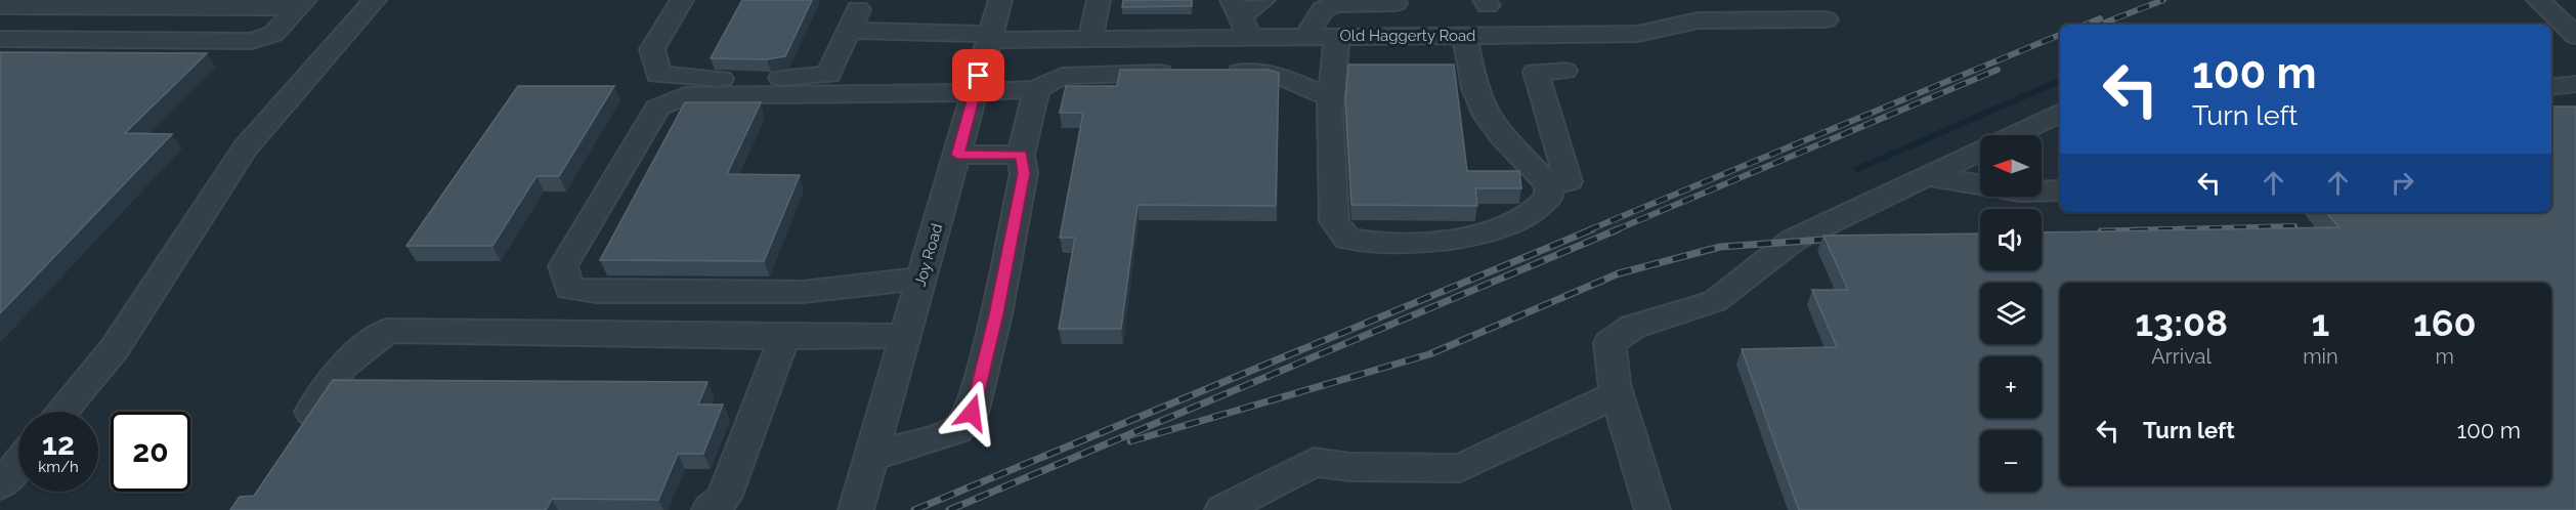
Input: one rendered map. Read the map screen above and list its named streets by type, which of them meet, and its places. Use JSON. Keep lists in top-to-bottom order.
{
  "streets": {
    "street": ["Old Haggerty Road", "Joy Road"]
  },
  "crossings": [
    ["Old Haggerty Road", "Joy Road"]
  ],
  "north": "left",
  "page": {
    "turn": ["100 m", "Turn left"],
    "map_buttons": ["+", "−"],
    "eta": [
      "13:08",
      "Arrival",
      "1",
      "min",
      "160",
      "m"
    ],
    "list": [
      {
        "name": "Turn left",
        "value": "100 m"
      }
    ],
    "speed": "12 km/h",
    "limit": "20"
  }
}
